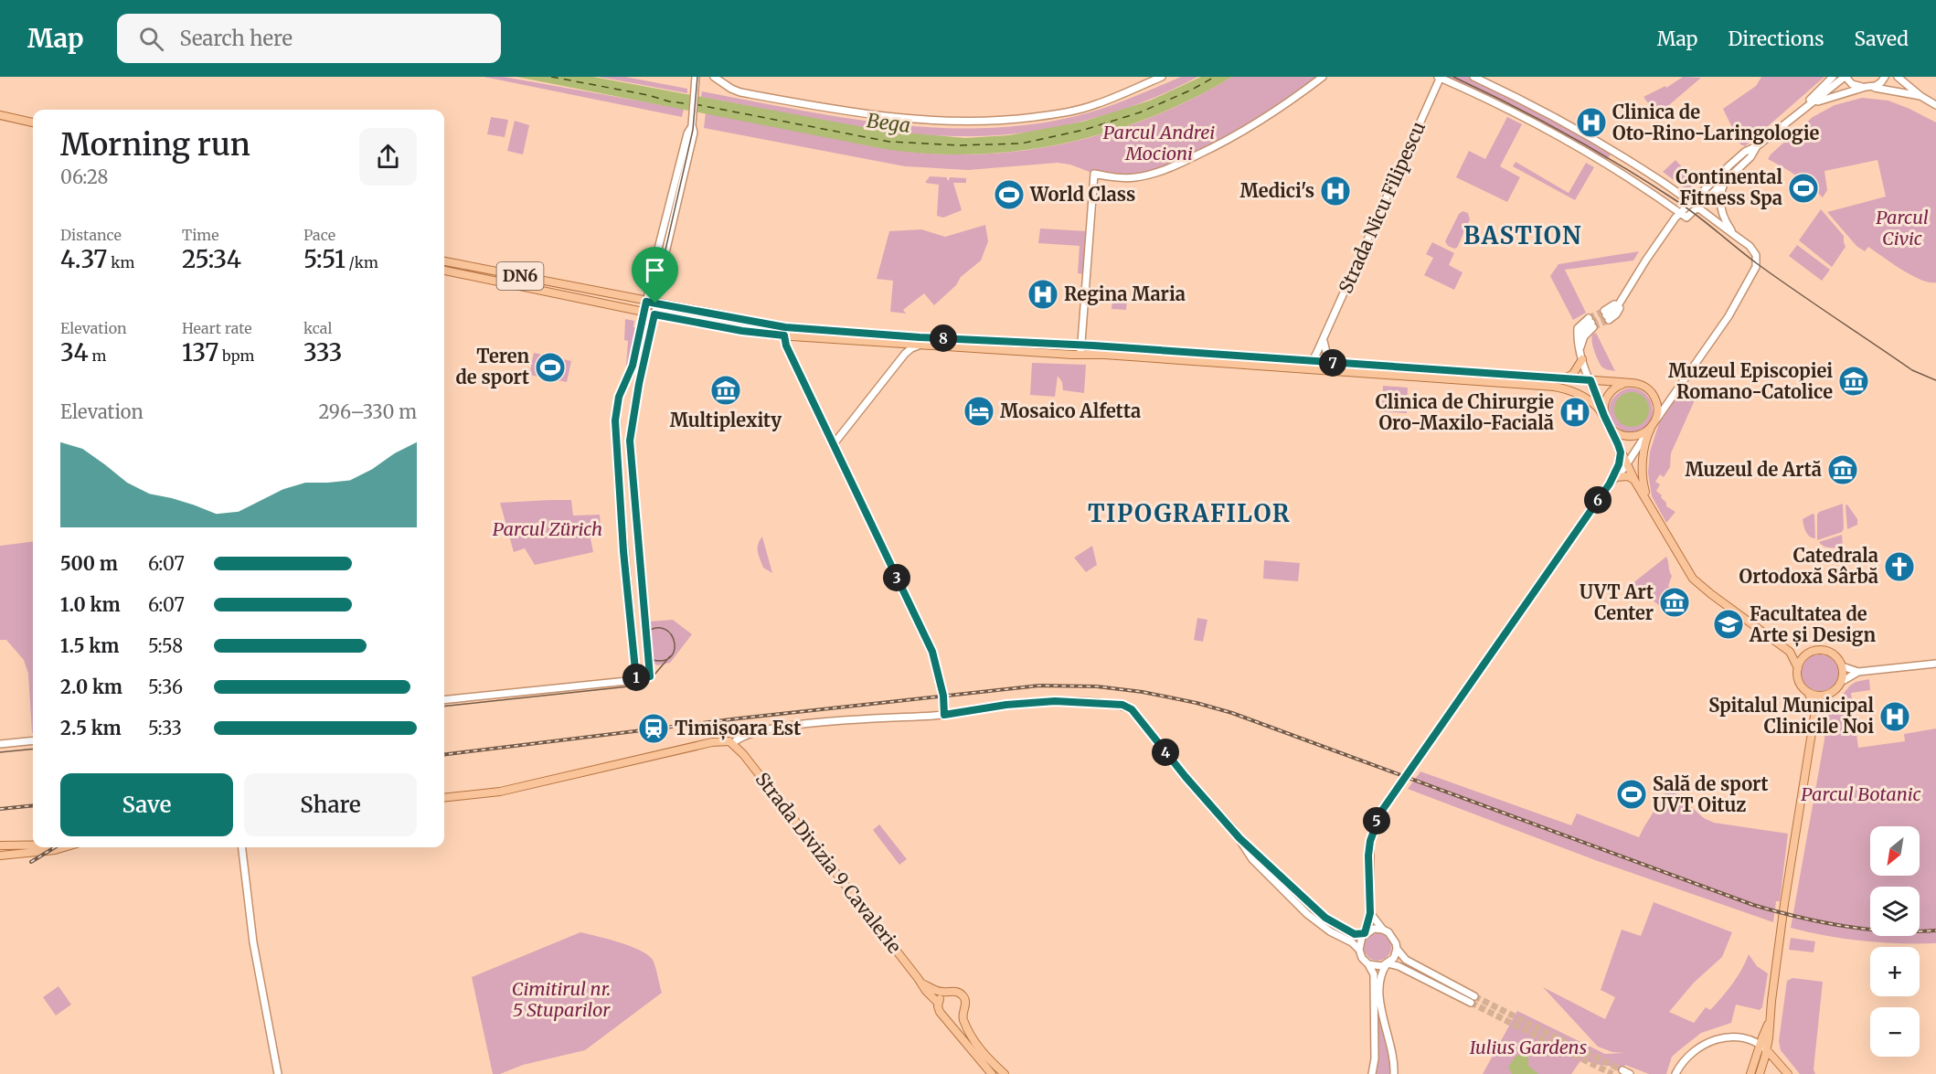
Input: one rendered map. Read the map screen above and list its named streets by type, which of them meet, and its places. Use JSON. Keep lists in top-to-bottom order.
{
  "streets": {
    "main road": ["DN6", "Strada Divizia 9 Cavalerie"],
    "street": ["Strada Nicu Filipescu"]
  },
  "crossings": [
    ["Strada Nicu Filipescu", "DN6"]
  ],
  "districts": ["BASTION", "TIPOGRAFILOR"],
  "water": ["Bega"],
  "parks": [
    "Parcul Andrei Mocioni",
    "Parcul Civic",
    "Parcul Zürich",
    "Parcul Botanic",
    "Cimitirul nr. 5 Stuparilor",
    "Iulius Gardens"
  ],
  "places": {
    "hospital": [
      "Clinica de Oto-Rino-Laringologie",
      "Medici's",
      "Regina Maria",
      "Clinica de Chirurgie Oro-Maxilo-Facială",
      "Spitalul Municipal Clinicile Noi"
    ],
    "sports": [
      "Continental Fitness Spa",
      "World Class",
      "Teren de sport",
      "Sală de sport UVT Oituz"
    ],
    "museum": [
      "Muzeul Episcopiei Romano-Catolice",
      "Multiplexity",
      "Muzeul de Artă",
      "UVT Art Center"
    ],
    "hotel": ["Mosaico Alfetta"],
    "church": ["Catedrala Ortodoxă Sârbă"],
    "school or university": ["Facultatea de Arte și Design"],
    "station": ["Timișoara Est"]
  },
  "north": "bottom left",
  "page": {
    "header": "Map",
    "search": "Search here",
    "nav": ["Map", "Directions", "Saved"],
    "heading": ["Morning run", "06:28"],
    "stats": [
      ["Distance", "4.37 km"],
      ["Time", "25:34"],
      ["Pace", "5:51 /km"],
      ["Elevation", "34 m"],
      ["Heart rate", "137 bpm"],
      ["kcal", "333"]
    ],
    "pins": [
      "8",
      "7",
      "6",
      "3",
      "1",
      "4",
      "5"
    ],
    "chart": ["Elevation", "296–330 m"],
    "list": [
      {
        "name": "500 m",
        "note": "6:07"
      },
      {
        "name": "1.0 km",
        "note": "6:07"
      },
      {
        "name": "1.5 km",
        "note": "5:58"
      },
      {
        "name": "2.0 km",
        "note": "5:36"
      },
      {
        "name": "2.5 km",
        "note": "5:33"
      }
    ],
    "buttons": ["Save", "Share"],
    "map_buttons": ["+", "−"]
  }
}
